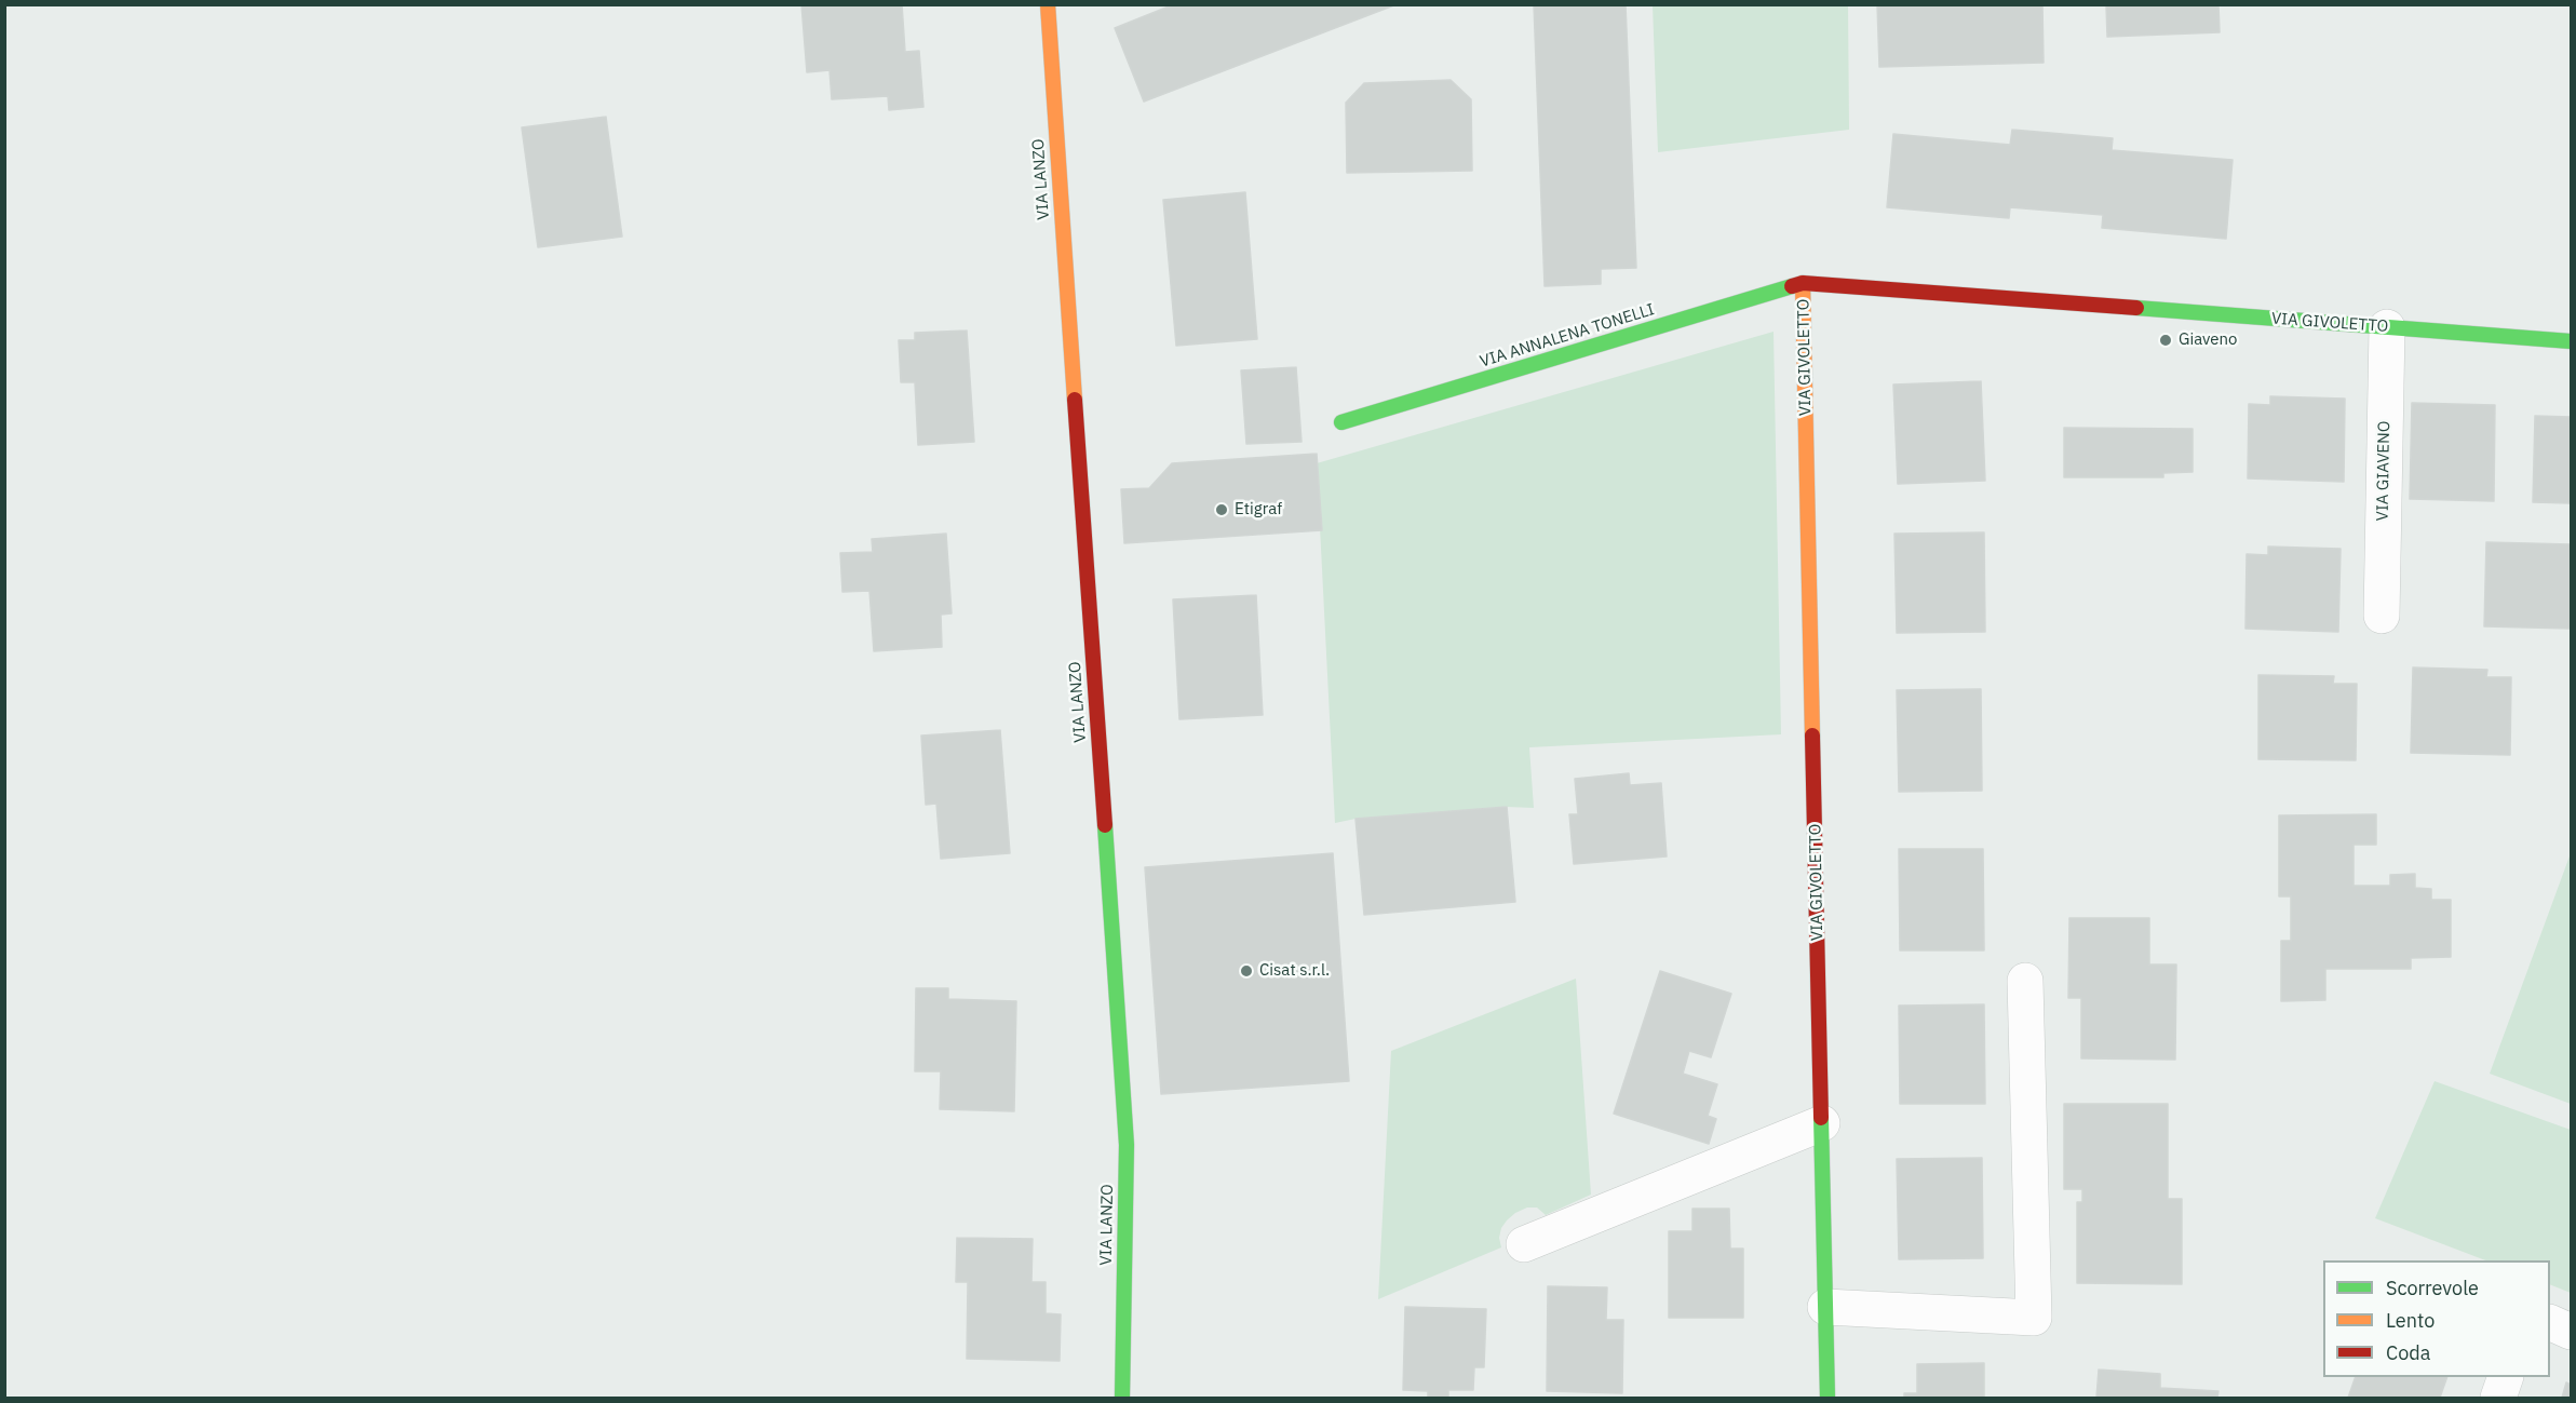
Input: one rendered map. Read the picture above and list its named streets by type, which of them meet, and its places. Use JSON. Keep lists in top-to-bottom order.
{
  "streets": {
    "street": [
      "VIA LANZO",
      "VIA GIVOLETTO",
      "VIA ANNALENA TONELLI",
      "VIA GIAVENO"
    ]
  },
  "crossings": [
    ["VIA GIVOLETTO", "VIA ANNALENA TONELLI"],
    ["VIA GIVOLETTO", "VIA GIAVENO"]
  ],
  "places": ["Giaveno", "Etigraf", "Cisat s.r.l."],
  "legend": ["Scorrevole", "Lento", "Coda"]
}
